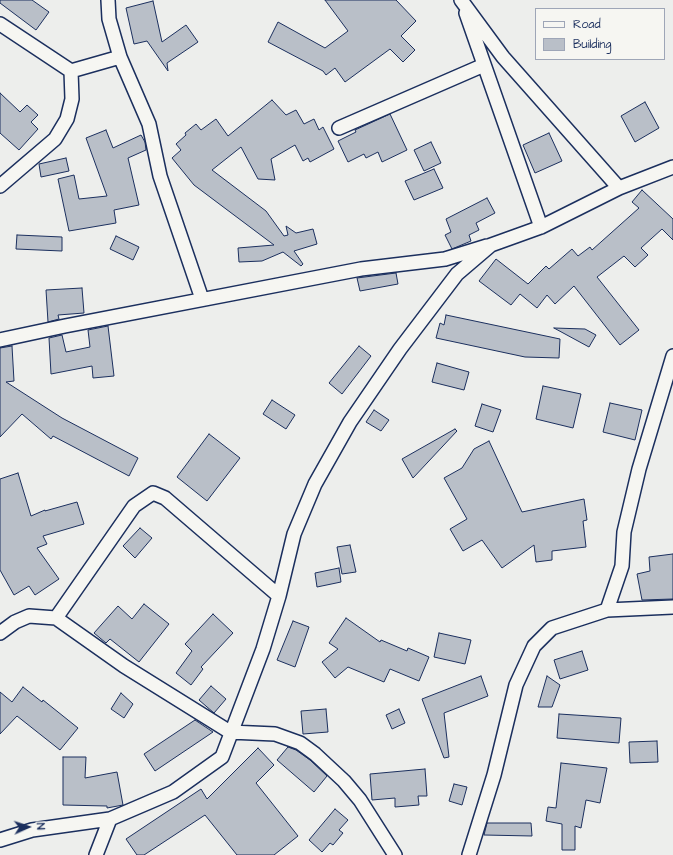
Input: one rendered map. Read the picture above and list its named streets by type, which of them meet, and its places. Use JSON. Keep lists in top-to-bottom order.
{
  "legend": ["Road", "Building"],
  "north": "right"
}
